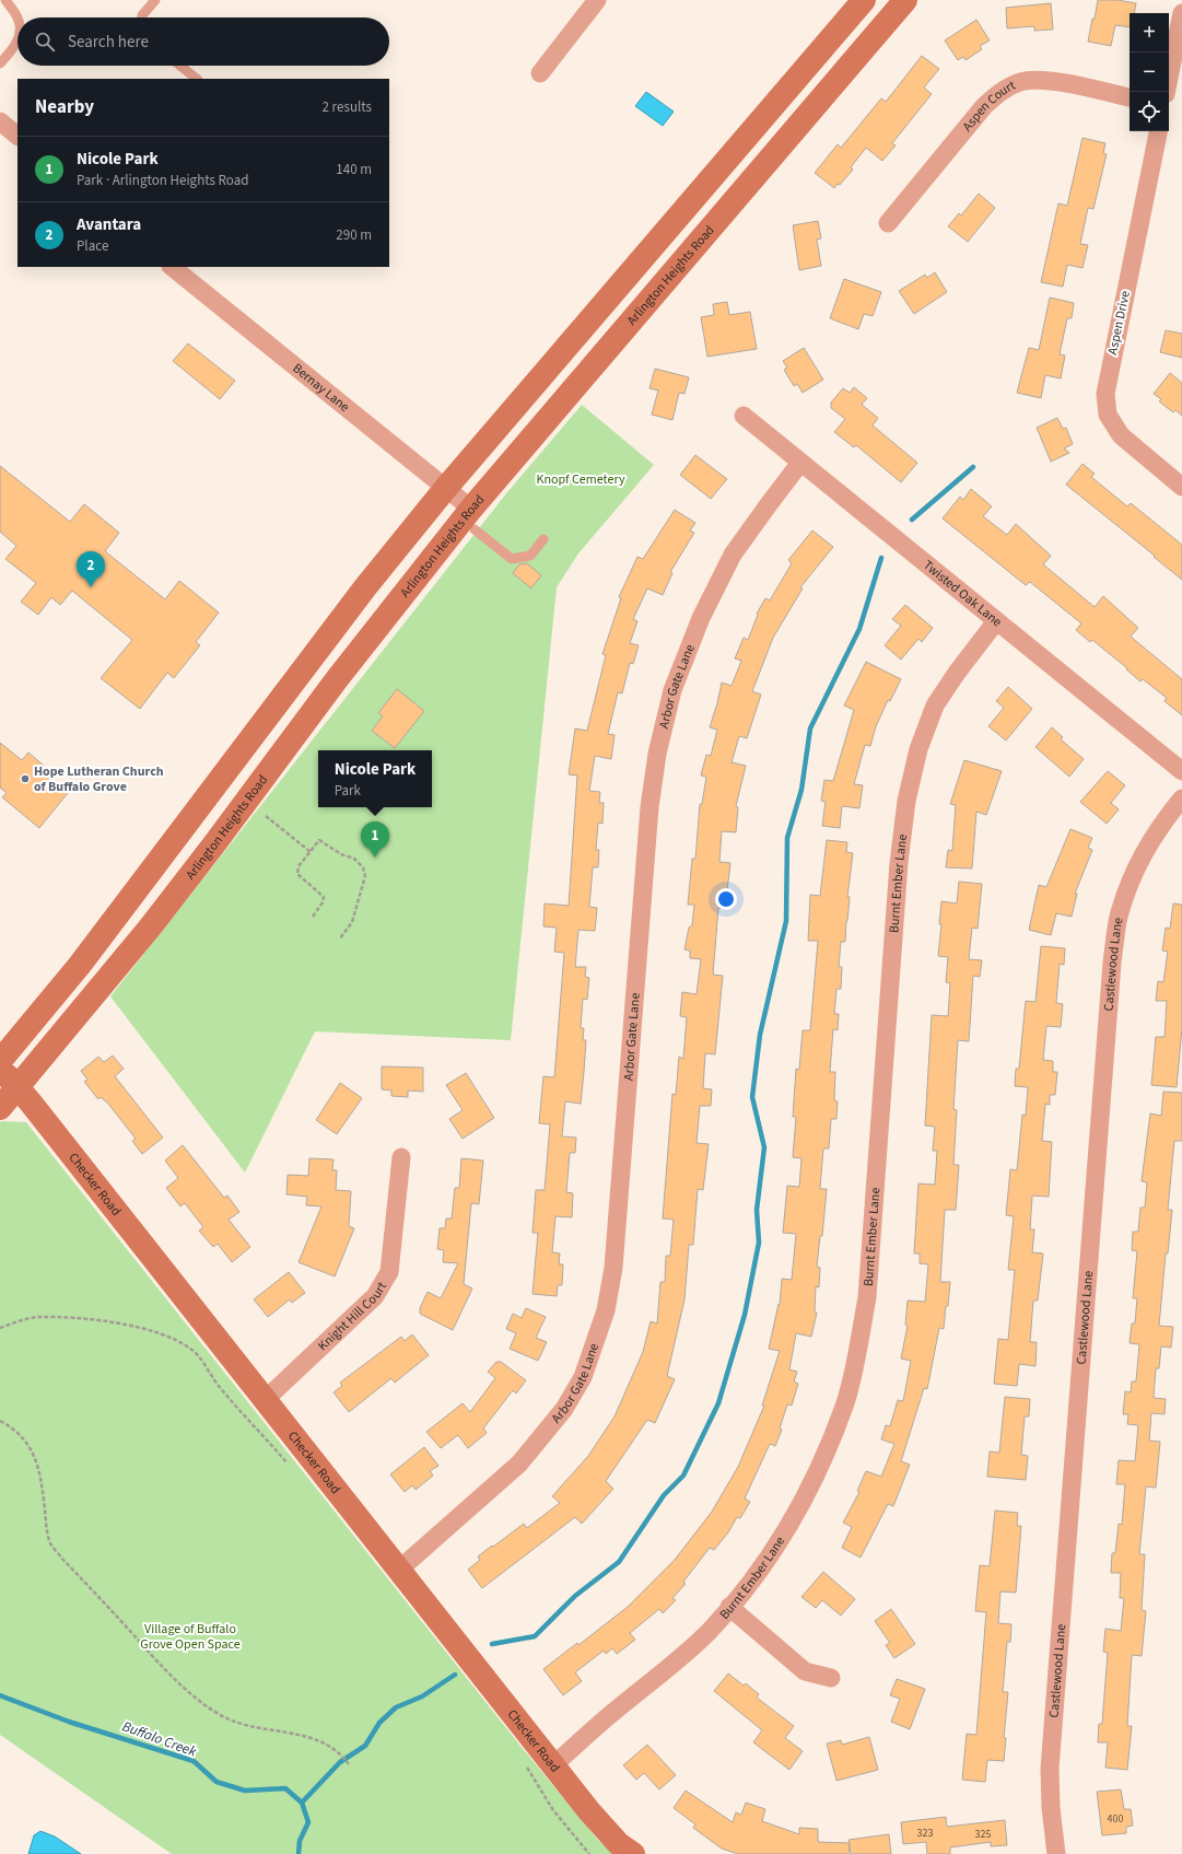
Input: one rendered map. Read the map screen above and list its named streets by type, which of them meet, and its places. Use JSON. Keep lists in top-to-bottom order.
{
  "streets": {
    "main road": ["Arlington Heights Road", "Checker Road"],
    "street": [
      "Aspen Court",
      "Aspen Drive",
      "Bernay Lane",
      "Twisted Oak Lane",
      "Arbor Gate Lane",
      "Burnt Ember Lane",
      "Castlewood Lane",
      "Knight Hill Court"
    ]
  },
  "crossings": [
    ["Arlington Heights Road", "Bernay Lane"],
    ["Arlington Heights Road", "Checker Road"],
    ["Twisted Oak Lane", "Arbor Gate Lane"],
    ["Twisted Oak Lane", "Burnt Ember Lane"],
    ["Arbor Gate Lane", "Checker Road"],
    ["Burnt Ember Lane", "Checker Road"],
    ["Checker Road", "Knight Hill Court"]
  ],
  "water": ["Buffalo Creek"],
  "parks": ["Knopf Cemetery", "Village of Buffalo Grove Open Space"],
  "places": ["Hope Lutheran Church of Buffalo Grove"],
  "house_numbers": ["400", "323", "325"],
  "page": {
    "map_buttons": ["+", "−"],
    "search": "Search here",
    "heading": ["Nearby", "2 results"],
    "list": [
      {
        "mark": "1",
        "name": "Nicole Park",
        "note": "Park · Arlington Heights Road",
        "value": "140 m"
      },
      {
        "mark": "2",
        "name": "Avantara",
        "note": "Place",
        "value": "290 m"
      }
    ],
    "pins": ["2", "1"],
    "popup": ["Nicole Park", "Park"]
  }
}
